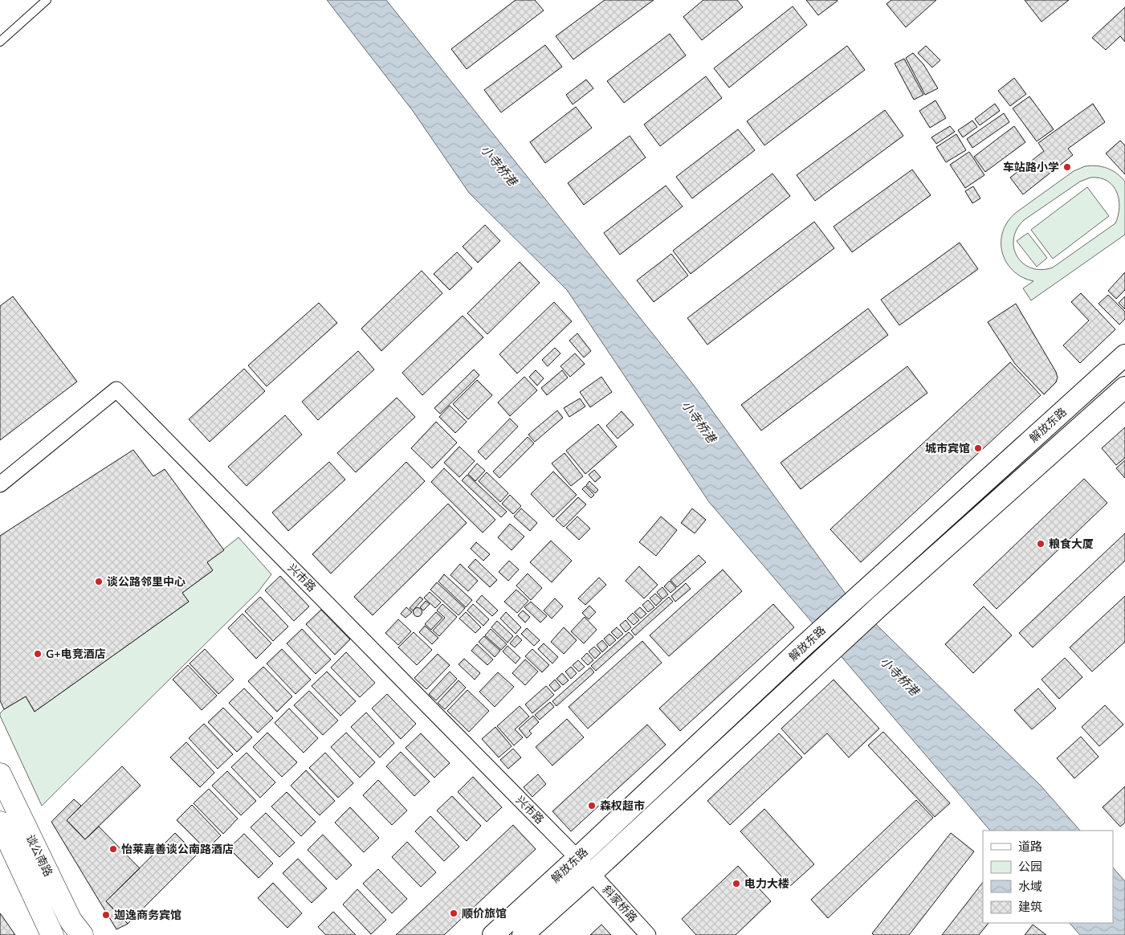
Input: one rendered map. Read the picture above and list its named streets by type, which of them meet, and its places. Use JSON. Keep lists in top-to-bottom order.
{
  "streets": {
    "main road": ["解放东路", "谈公南路"],
    "street": ["兴市路", "斜家桥路"]
  },
  "crossings": [
    ["解放东路", "兴市路"],
    ["解放东路", "斜家桥路"],
    ["兴市路", "斜家桥路"]
  ],
  "water": ["小寺桥港"],
  "places": [
    "车站路小学",
    "城市宾馆",
    "粮食大厦",
    "谈公路邻里中心",
    "G+电竞酒店",
    "森权超市",
    "怡莱嘉善谈公南路酒店",
    "电力大楼",
    "顺价旅馆",
    "迦逸商务宾馆"
  ],
  "legend": [
    "道路",
    "公园",
    "水域",
    "建筑"
  ]
}
